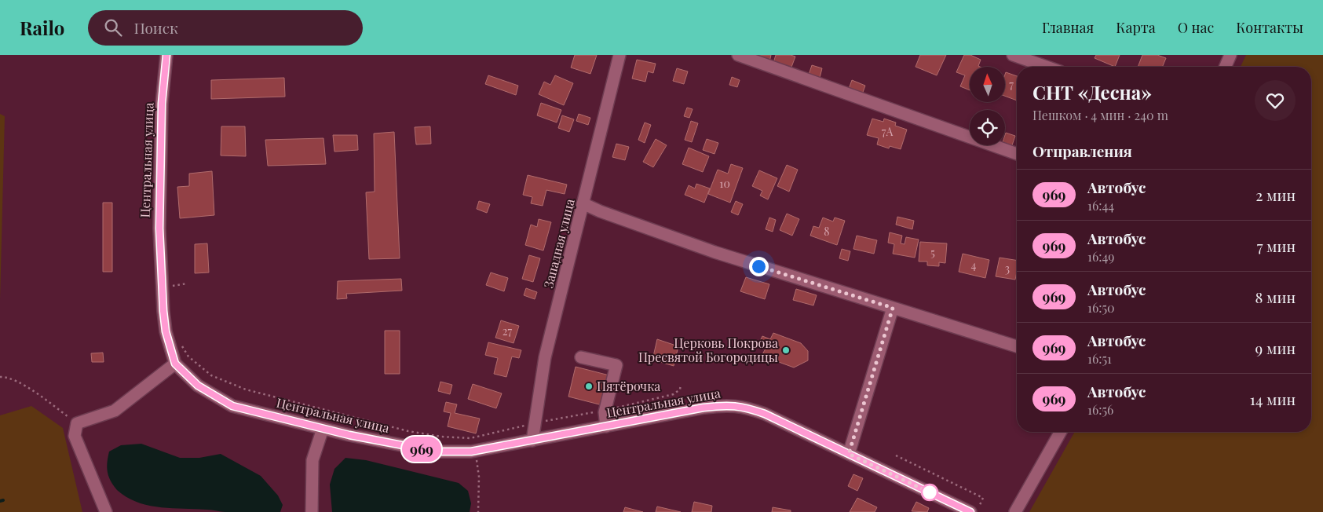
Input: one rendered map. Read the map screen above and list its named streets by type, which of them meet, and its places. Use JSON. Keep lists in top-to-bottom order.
{
  "streets": {
    "street": ["Центральная улица", "Западная улица"]
  },
  "crossings": [
    ["Центральная улица", "Западная улица"]
  ],
  "places": ["Церковь Покрова Пресвятой Богородицы", "Пятёрочка"],
  "lines": ["bus line 969"],
  "house_numbers": [
    "7",
    "7А",
    "10",
    "8",
    "5",
    "4",
    "3",
    "27"
  ],
  "north": "top",
  "page": {
    "header": "Railo",
    "search": "Поиск",
    "nav": [
      "Главная",
      "Карта",
      "О нас",
      "Контакты"
    ],
    "on_map": "969",
    "heading": [
      ["СНТ «Десна»", "Пешком · 4 мин · 240 m"],
      "Отправления"
    ],
    "list": [
      {
        "mark": "969",
        "name": "Автобус",
        "note": "16:44",
        "value": "2 мин"
      },
      {
        "mark": "969",
        "name": "Автобус",
        "note": "16:49",
        "value": "7 мин"
      },
      {
        "mark": "969",
        "name": "Автобус",
        "note": "16:50",
        "value": "8 мин"
      },
      {
        "mark": "969",
        "name": "Автобус",
        "note": "16:51",
        "value": "9 мин"
      },
      {
        "mark": "969",
        "name": "Автобус",
        "note": "16:56",
        "value": "14 мин"
      }
    ]
  }
}
